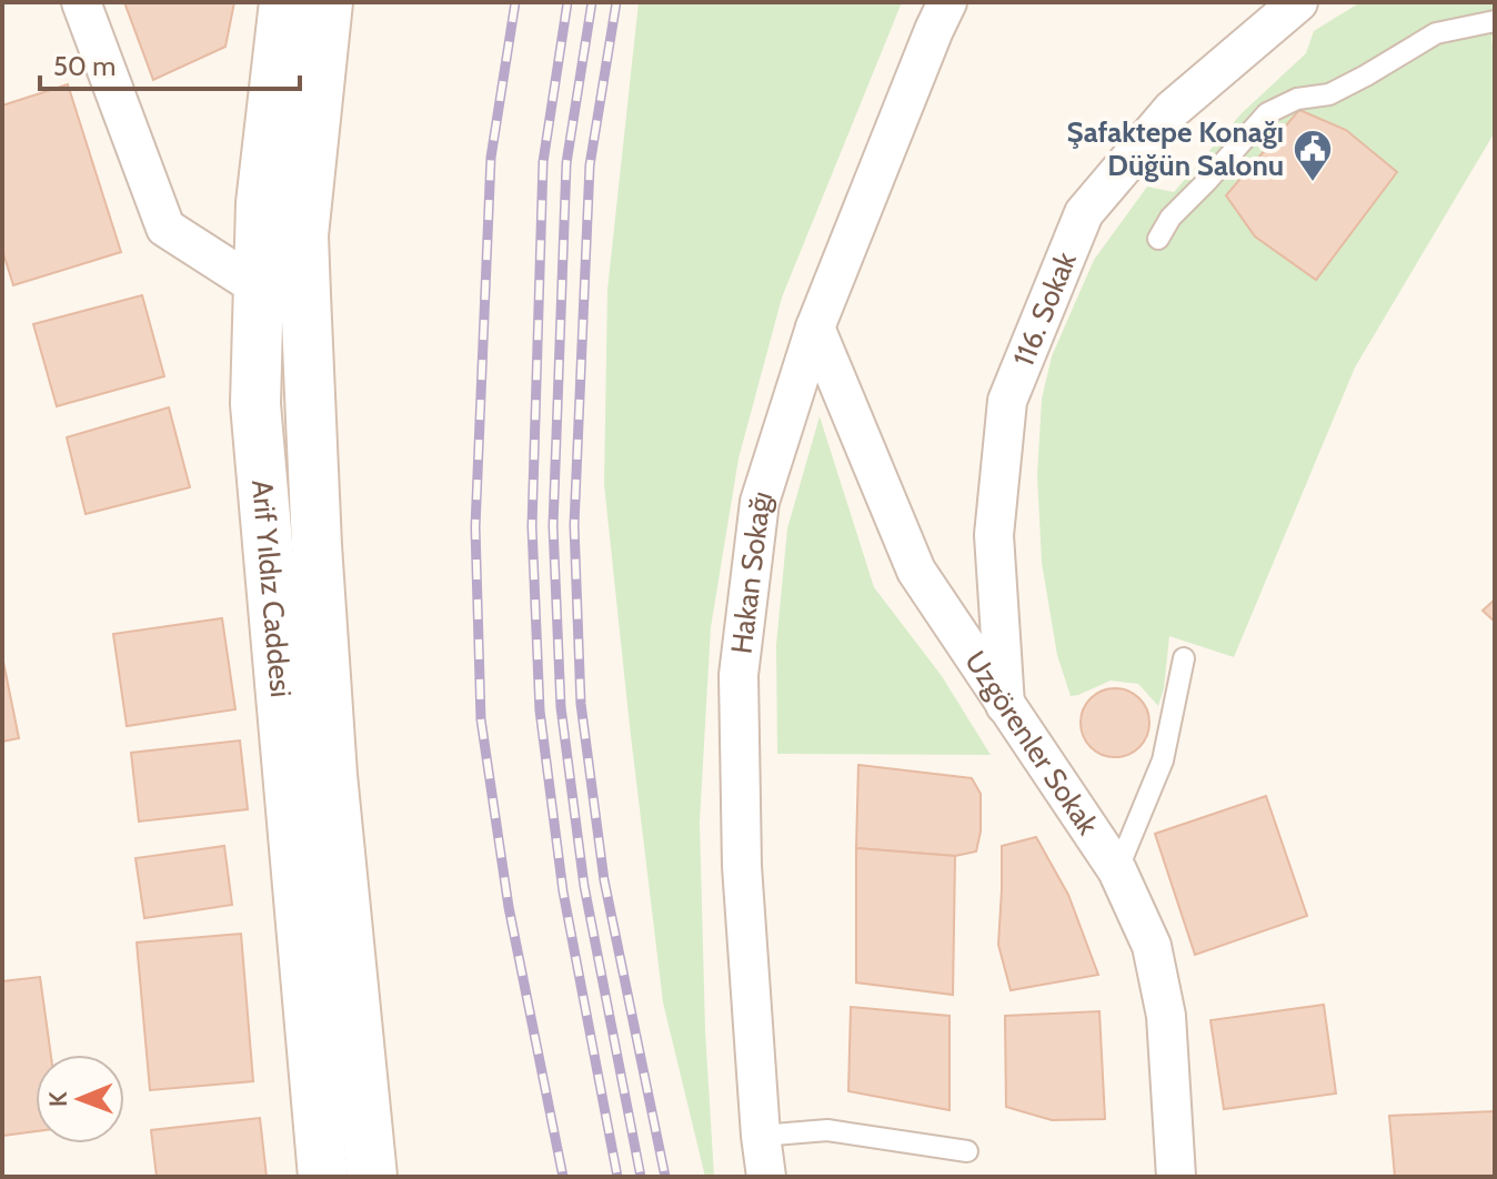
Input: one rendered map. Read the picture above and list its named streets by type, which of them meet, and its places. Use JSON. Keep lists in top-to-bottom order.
{
  "streets": {
    "main road": ["Arif Yıldız Caddesi"],
    "street": ["116. Sokak", "Hakan Sokağı", "Uzgörenler Sokak"]
  },
  "crossings": [
    ["116. Sokak", "Uzgörenler Sokak"],
    ["Hakan Sokağı", "Uzgörenler Sokak"]
  ],
  "places": {
    "public building": ["Şafaktepe Konağı Düğün Salonu"]
  },
  "scale_bar": "50 m",
  "north": "left"
}
